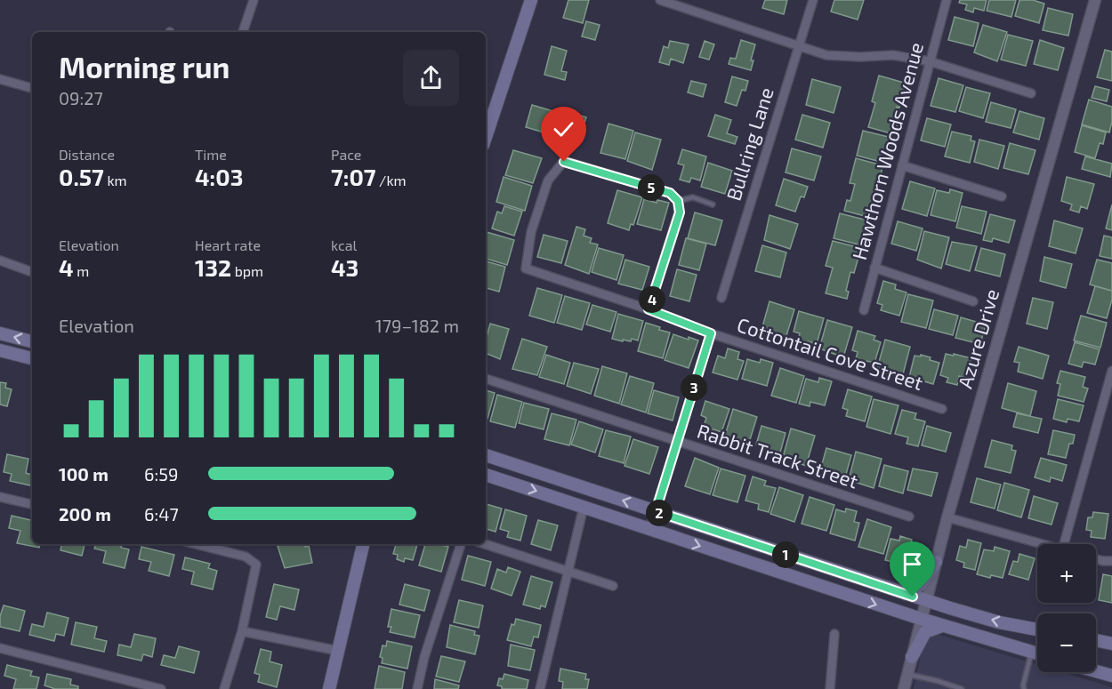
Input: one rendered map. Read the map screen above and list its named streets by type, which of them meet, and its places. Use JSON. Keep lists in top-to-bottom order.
{
  "streets": {
    "street": [
      "Bullring Lane",
      "Hawthorn Woods Avenue",
      "Azure Drive",
      "Cottontail Cove Street",
      "Rabbit Track Street"
    ]
  },
  "page": {
    "heading": ["Morning run", "09:27"],
    "stats": [
      ["Distance", "0.57 km"],
      ["Time", "4:03"],
      ["Pace", "7:07 /km"],
      ["Elevation", "4 m"],
      ["Heart rate", "132 bpm"],
      ["kcal", "43"]
    ],
    "pins": [
      "5",
      "4",
      "3",
      "2",
      "1"
    ],
    "chart": ["Elevation", "179–182 m"],
    "list": [
      {
        "name": "100 m",
        "note": "6:59"
      },
      {
        "name": "200 m",
        "note": "6:47"
      }
    ],
    "map_buttons": ["+", "−"]
  }
}
